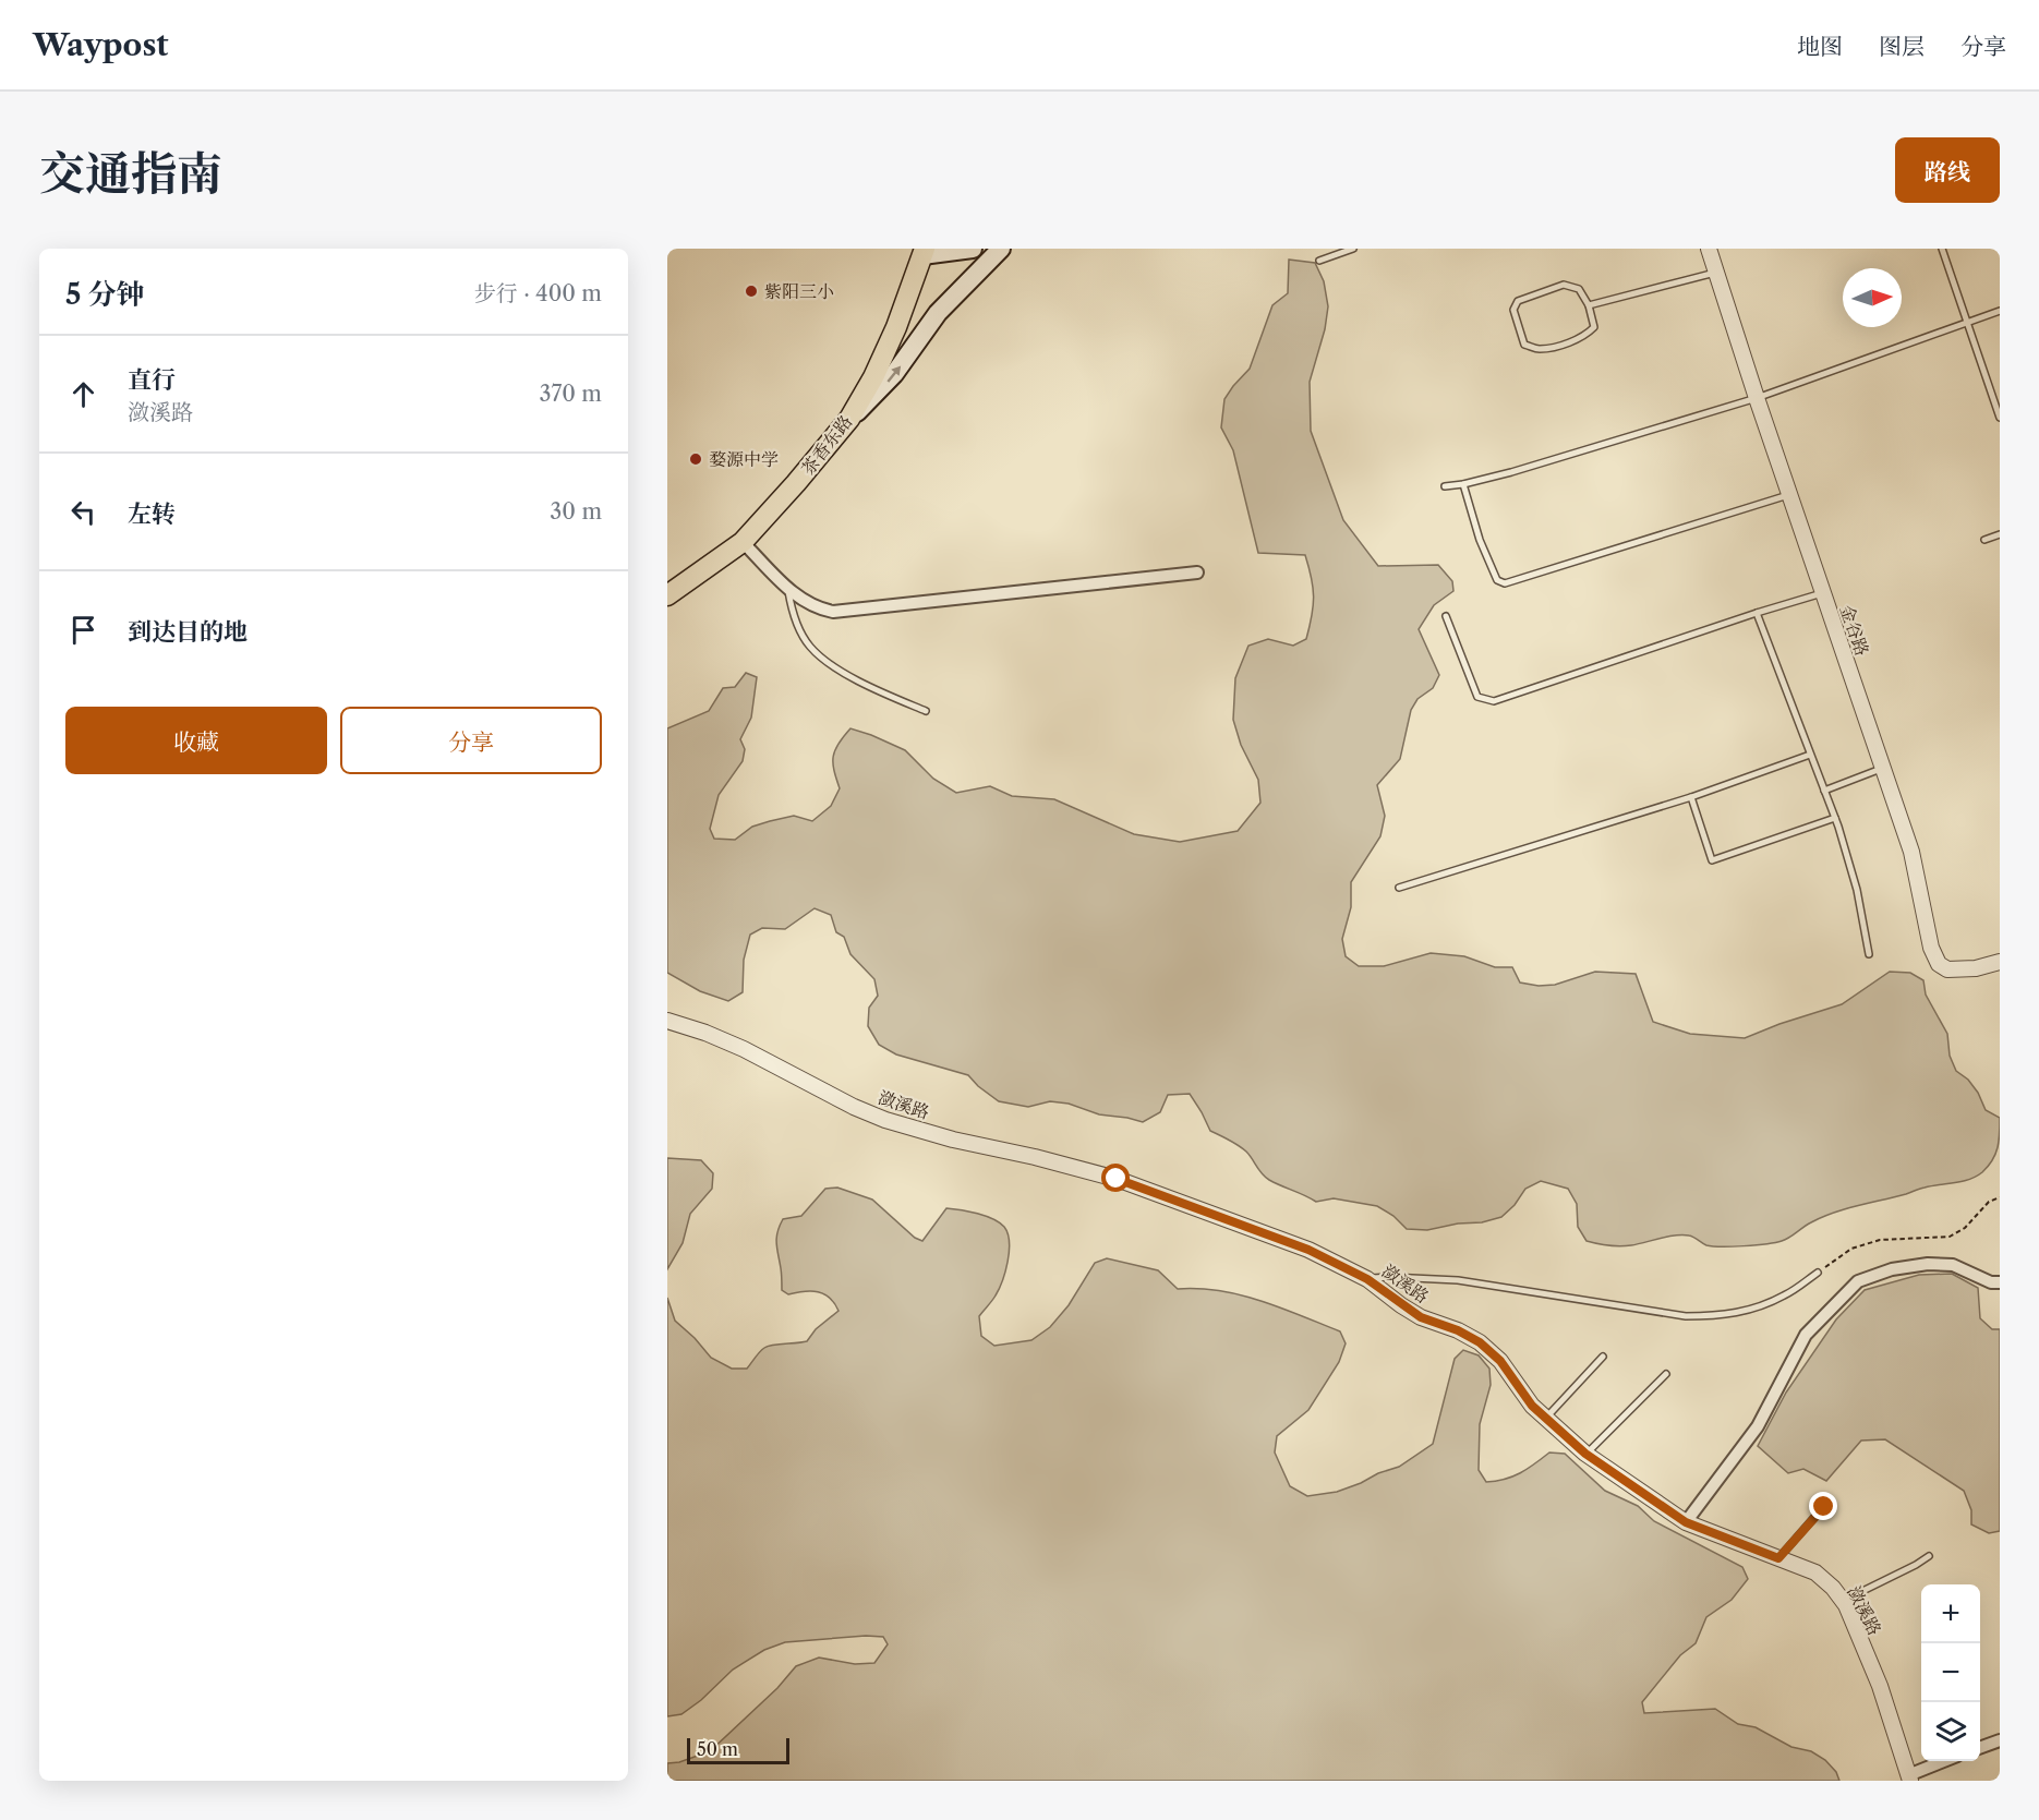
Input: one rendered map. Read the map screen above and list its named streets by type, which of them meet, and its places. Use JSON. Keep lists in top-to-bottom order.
{
  "streets": {
    "main road": ["茶香东路"],
    "street": ["金谷路", "潋溪路"]
  },
  "places": ["紫阳三小", "婺源中学"],
  "scale_bar": "50 m",
  "north": "right",
  "page": {
    "header": "Waypost",
    "nav": ["地图", "图层", "分享"],
    "title": "交通指南",
    "buttons": [
      "路线",
      ["收藏", "分享"]
    ],
    "heading": ["5 分钟", "步行 · 400 m"],
    "list": [
      ["直行", "潋溪路", "370 m"],
      ["左转", "30 m"],
      "到达目的地"
    ],
    "map_buttons": ["+", "−"],
    "scale": "50 m"
  }
}
